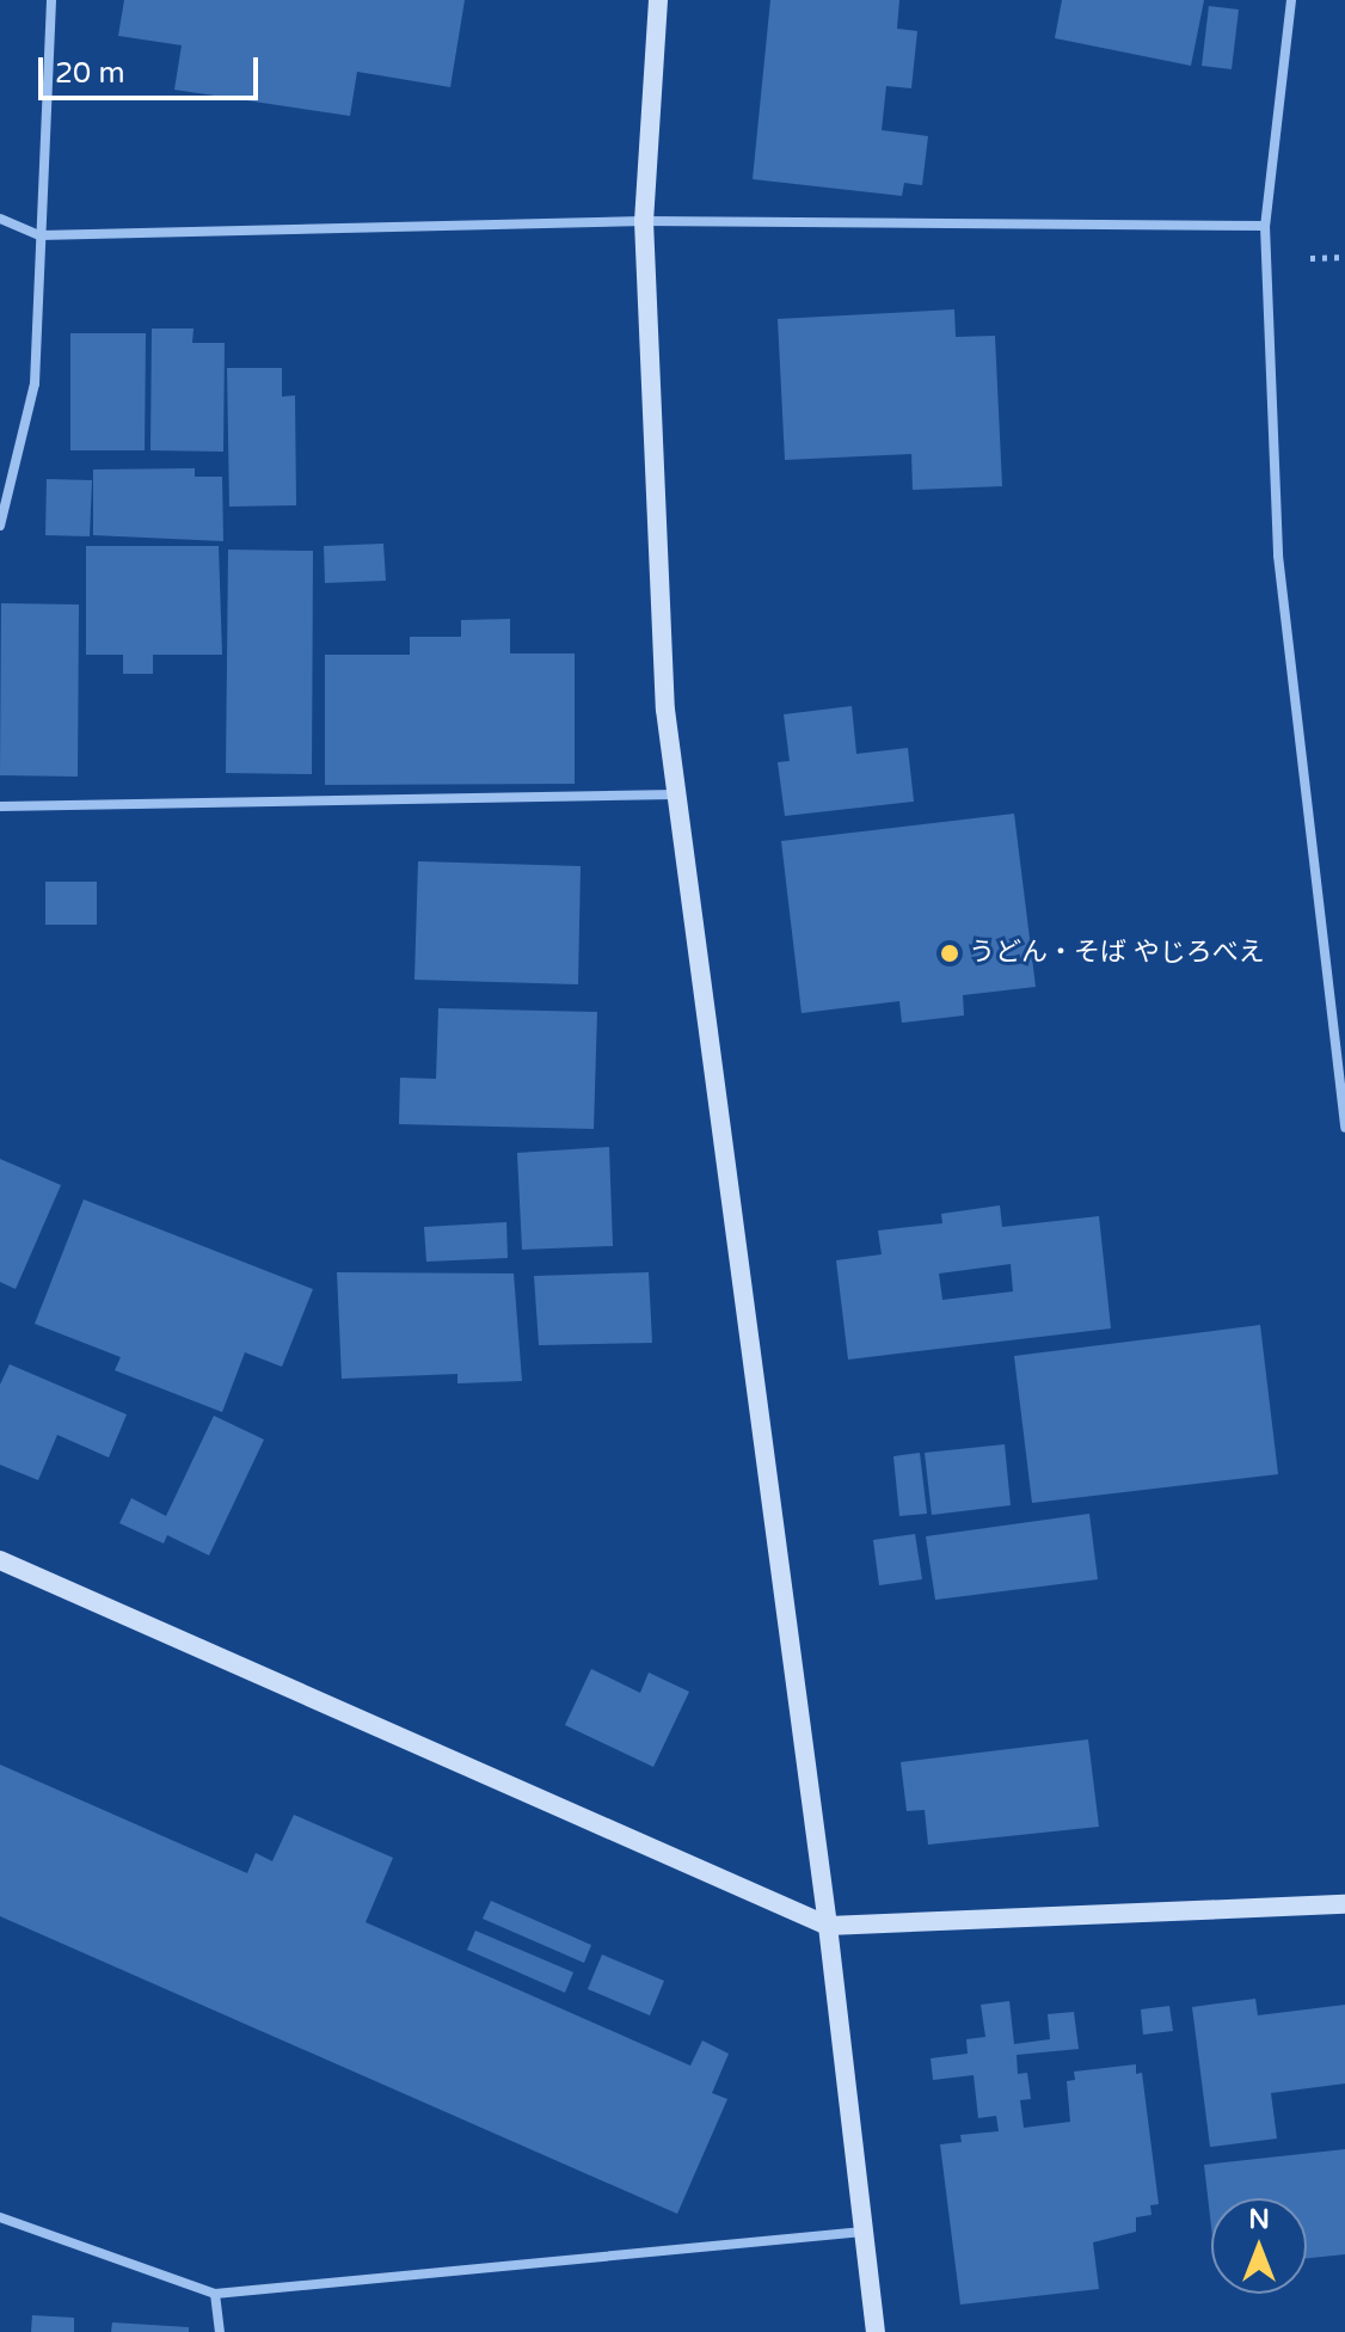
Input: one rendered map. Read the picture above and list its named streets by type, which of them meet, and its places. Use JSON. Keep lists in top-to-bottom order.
{
  "places": ["うどん・そば やじろべえ"],
  "scale_bar": "20 m",
  "north": "top"
}
